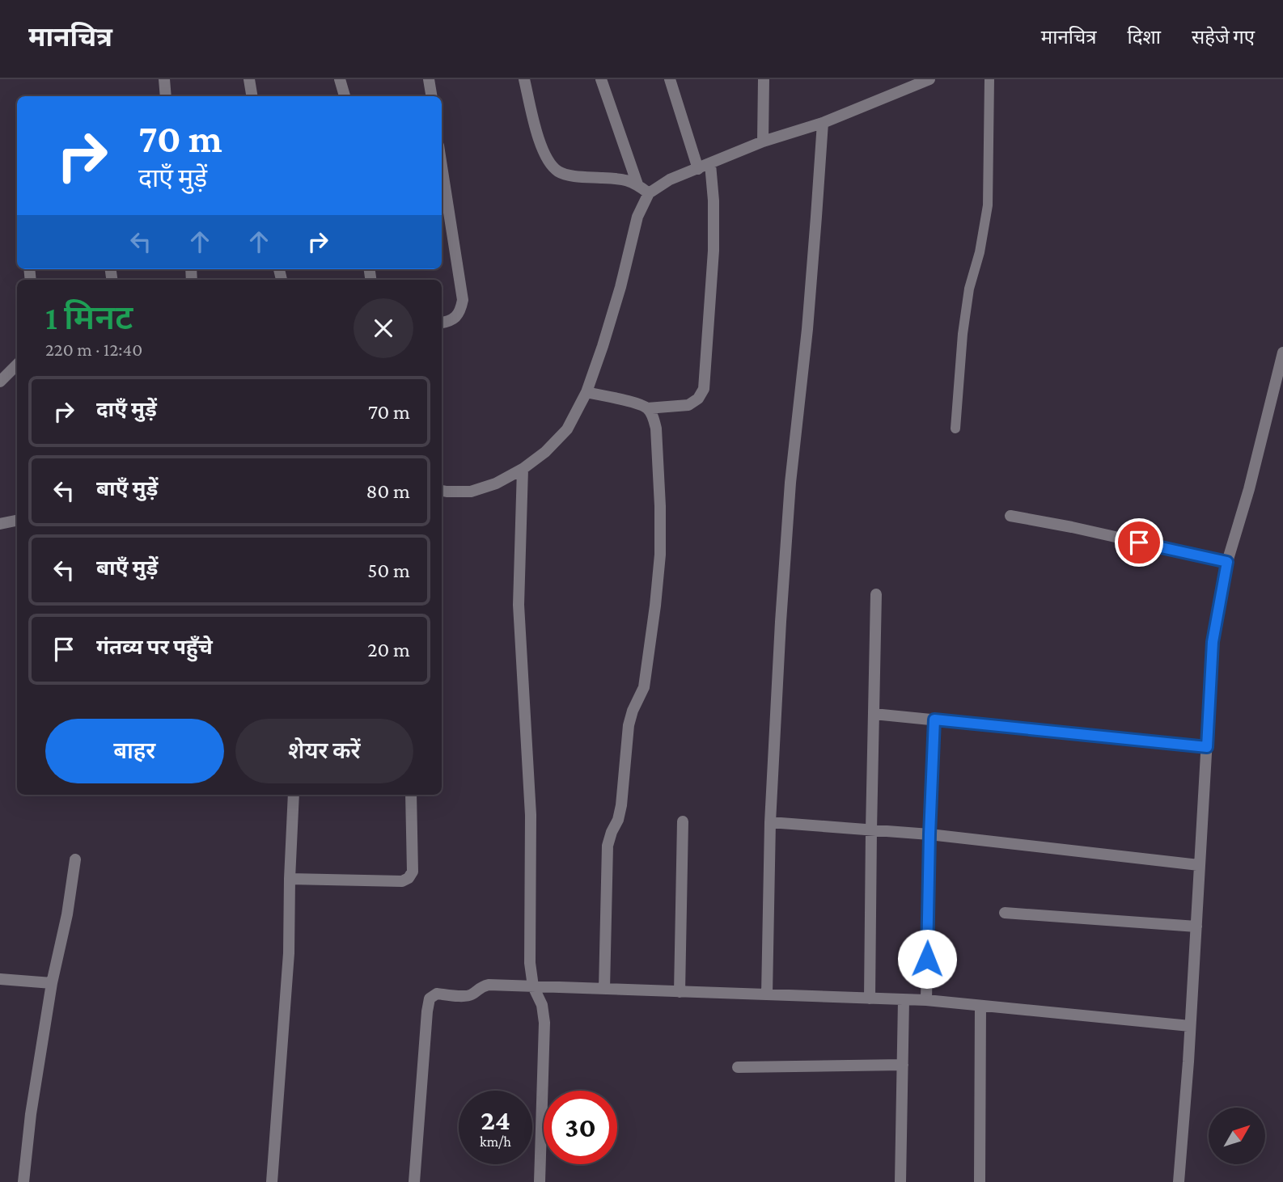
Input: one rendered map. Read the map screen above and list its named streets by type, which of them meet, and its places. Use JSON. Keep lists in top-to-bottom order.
{
  "north": "top right",
  "page": {
    "header": "मानचित्र",
    "nav": ["मानचित्र", "दिशा", "सहेजे गए"],
    "turn": ["70 m", "दाएँ मुड़ें"],
    "heading": ["1 मिनट", "220 m · 12:40"],
    "list": [
      {
        "name": "दाएँ मुड़ें",
        "value": "70 m"
      },
      {
        "name": "बाएँ मुड़ें",
        "value": "80 m"
      },
      {
        "name": "बाएँ मुड़ें",
        "value": "50 m"
      },
      {
        "name": "गंतव्य पर पहुँचे",
        "value": "20 m"
      }
    ],
    "buttons": ["बाहर", "शेयर करें"],
    "speed": "24 km/h",
    "limit": "30"
  }
}
